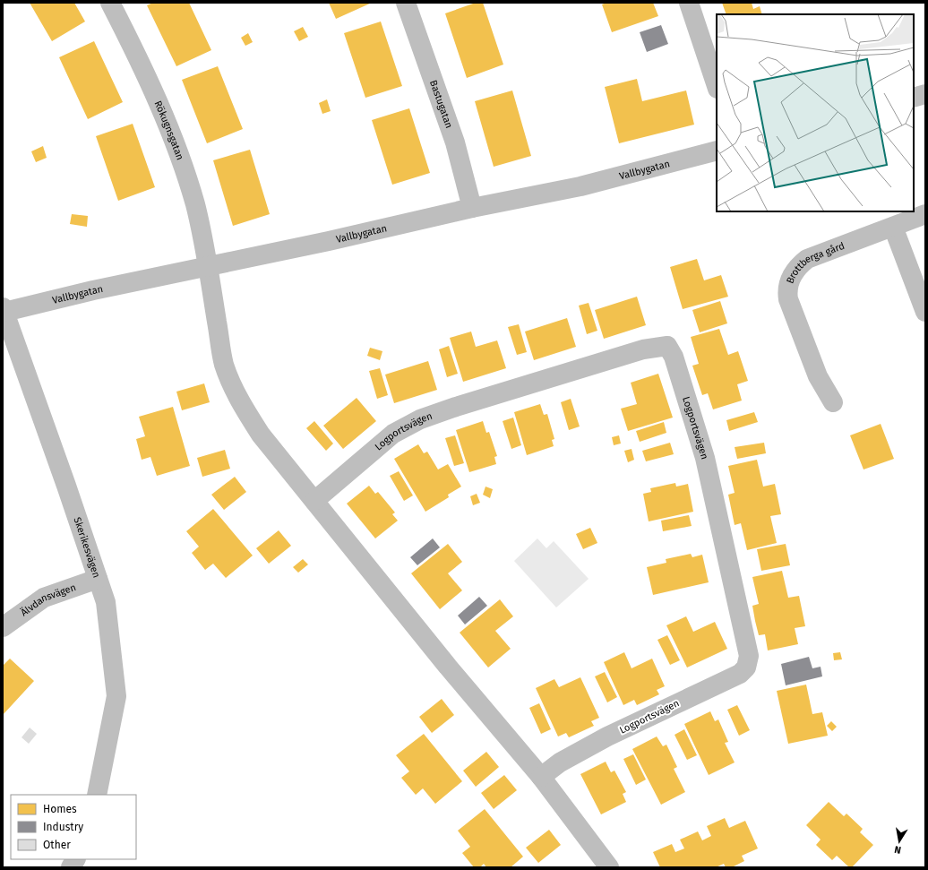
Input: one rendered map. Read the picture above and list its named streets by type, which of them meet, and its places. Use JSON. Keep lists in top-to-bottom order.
{
  "streets": {
    "street": [
      "Bastugatan",
      "Rökugnsgatan",
      "Vallbygatan",
      "Brottberga gård",
      "Logportsvägen",
      "Skerikesvägen",
      "Älvdansvägen"
    ]
  },
  "crossings": [
    ["Bastugatan", "Vallbygatan"],
    ["Rökugnsgatan", "Vallbygatan"],
    ["Vallbygatan", "Skerikesvägen"],
    ["Skerikesvägen", "Älvdansvägen"]
  ],
  "legend": ["Homes", "Industry", "Other"],
  "north": "bottom"
}
